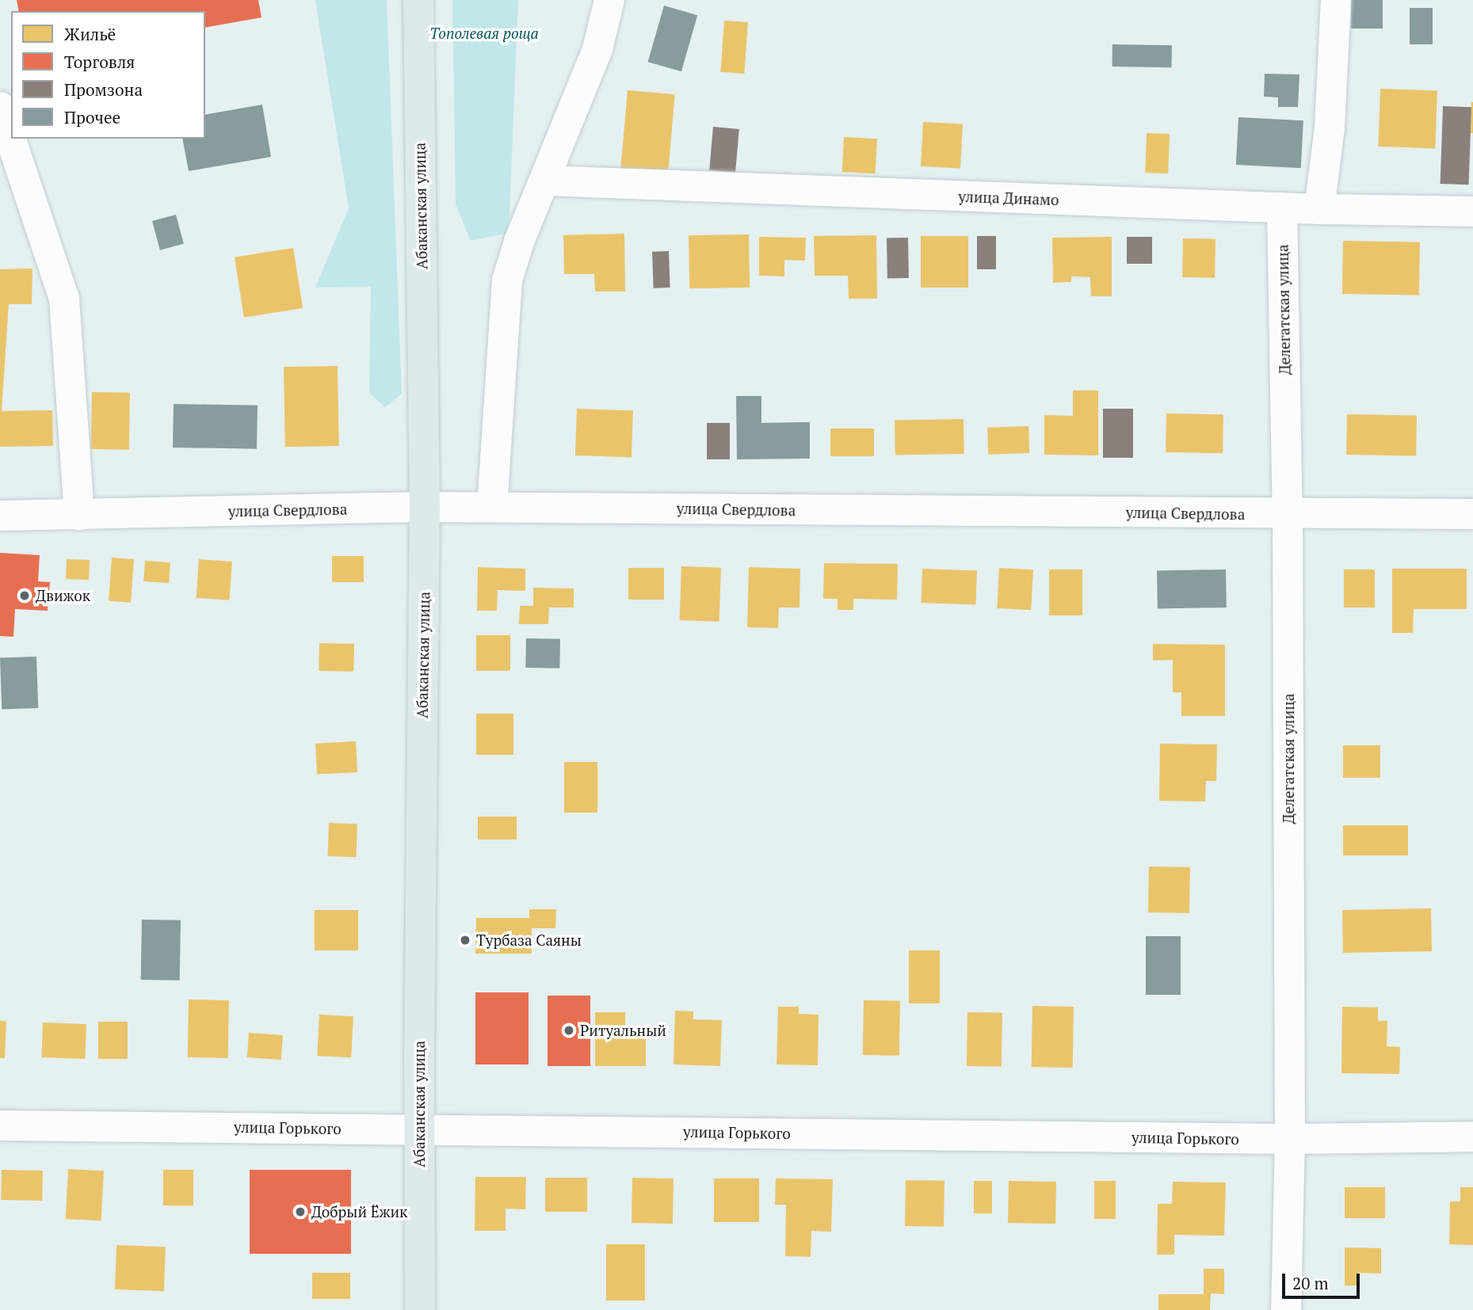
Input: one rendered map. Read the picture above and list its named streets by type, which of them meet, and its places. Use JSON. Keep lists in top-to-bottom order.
{
  "streets": {
    "main road": ["Абаканская улица"],
    "street": [
      "улица Динамо",
      "Делегатская улица",
      "улица Свердлова",
      "улица Горького"
    ]
  },
  "crossings": [
    ["улица Динамо", "Делегатская улица"],
    ["Абаканская улица", "улица Свердлова"],
    ["Абаканская улица", "улица Горького"],
    ["Делегатская улица", "улица Свердлова"],
    ["Делегатская улица", "улица Горького"]
  ],
  "parks": ["Тополевая роща"],
  "places": [
    "Движок",
    "Турбаза Саяны",
    "Ритуальный",
    "Добрый Ёжик"
  ],
  "legend": [
    "Жильё",
    "Торговля",
    "Промзона",
    "Прочее"
  ],
  "scale_bar": "20 m"
}
